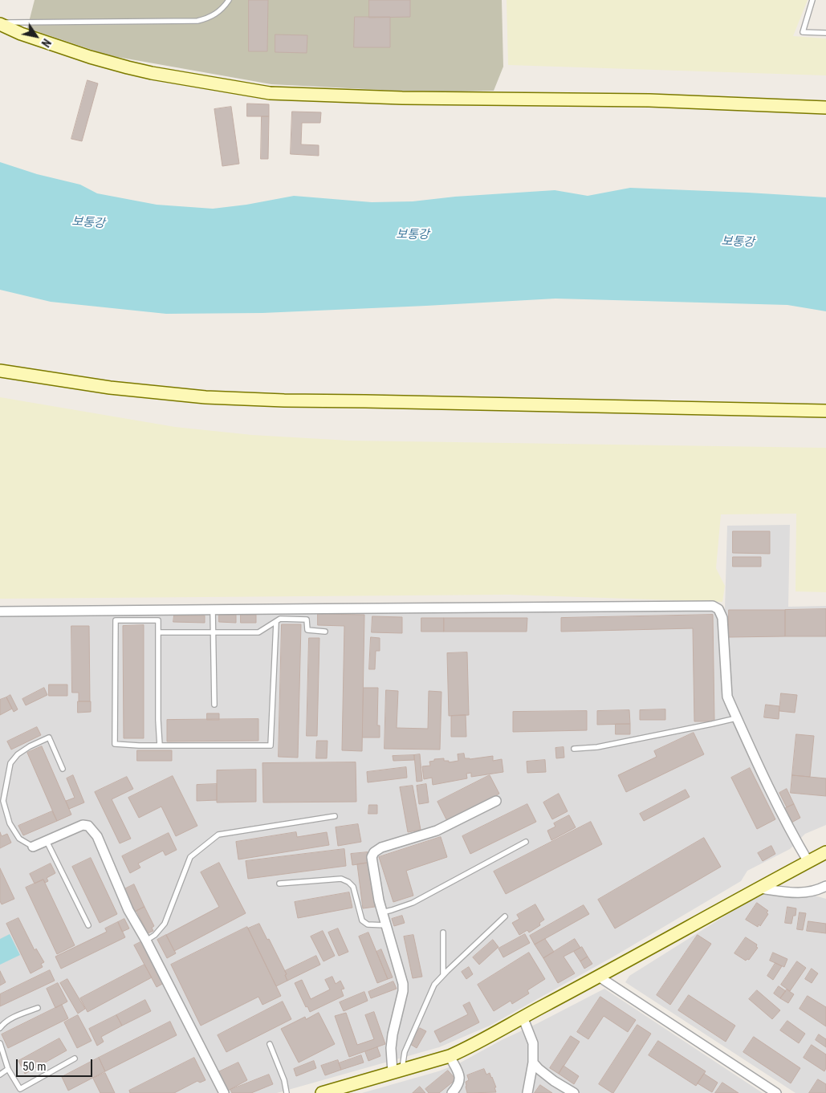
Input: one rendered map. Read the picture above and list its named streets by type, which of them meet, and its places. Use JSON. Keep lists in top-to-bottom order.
{
  "water": ["보통강"],
  "scale_bar": "50 m",
  "north": "bottom right"
}
